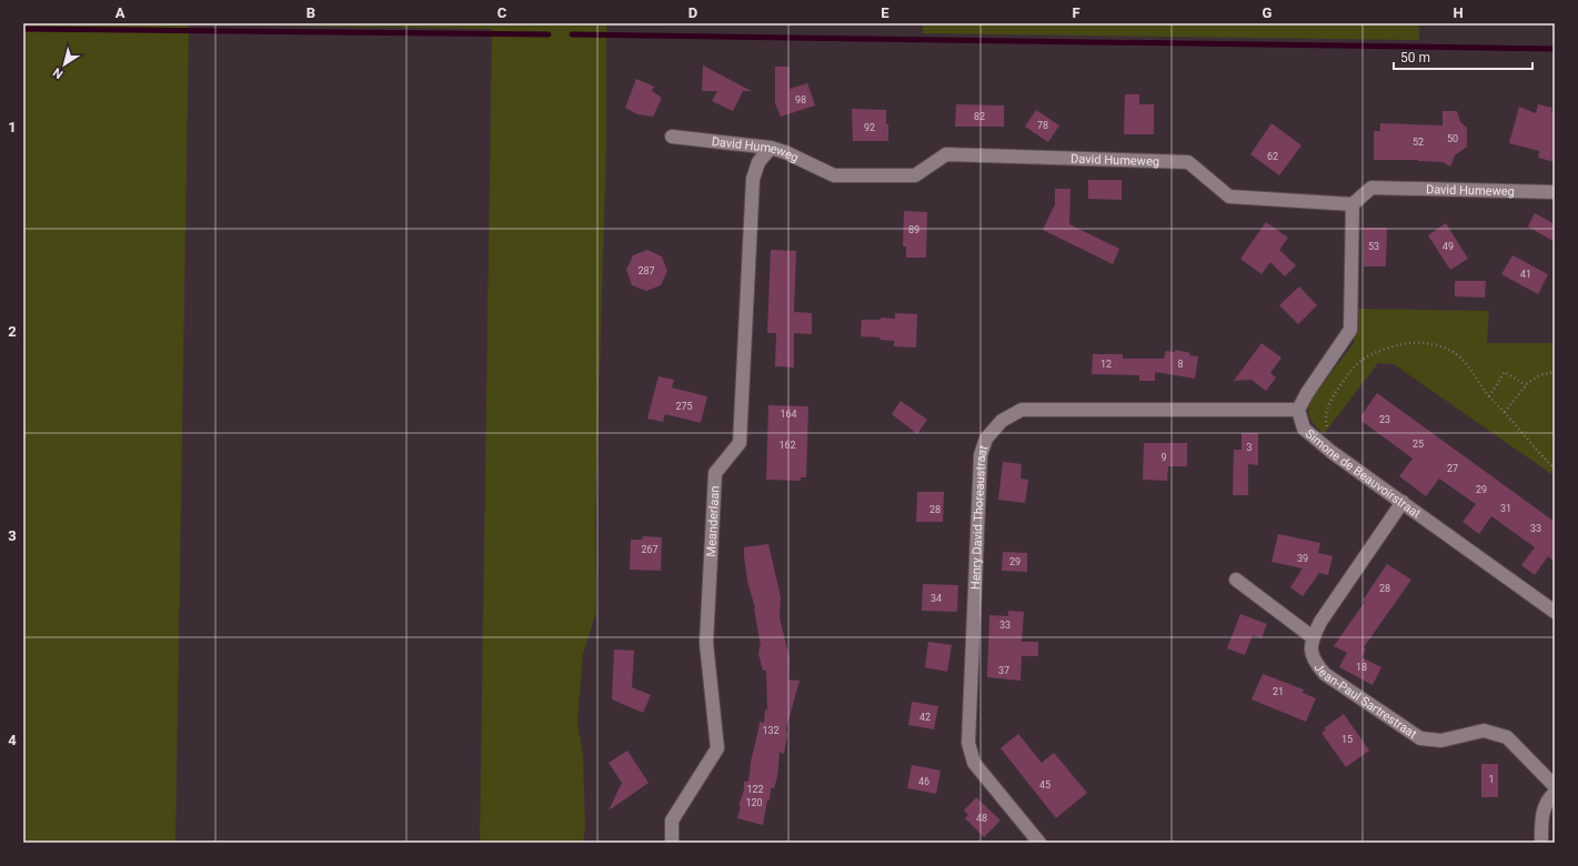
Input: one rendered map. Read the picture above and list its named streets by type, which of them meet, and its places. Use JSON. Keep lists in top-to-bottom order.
{
  "streets": {
    "street": [
      "David Humeweg",
      "Simone de Beauvoirstraat",
      "Henry David Thoreaustraat",
      "Meanderlaan",
      "Jean-Paul Sartrestraat"
    ]
  },
  "crossings": [
    ["David Humeweg", "Meanderlaan"],
    ["Simone de Beauvoirstraat", "Henry David Thoreaustraat"]
  ],
  "house_numbers": [
    "98",
    "82",
    "78",
    "92",
    "50",
    "52",
    "62",
    "89",
    "53",
    "49",
    "287",
    "41",
    "12",
    "8",
    "275",
    "164",
    "23",
    "25",
    "162",
    "3",
    "9",
    "27",
    "29",
    "31",
    "28",
    "33",
    "267",
    "39",
    "29",
    "28",
    "34",
    "33",
    "18",
    "37",
    "21",
    "42",
    "132",
    "15",
    "1",
    "46",
    "45",
    "122",
    "120",
    "48"
  ],
  "scale_bar": "50 m",
  "north": "bottom left",
  "grid": {
    "columns": [
      "A",
      "B",
      "C",
      "D",
      "E",
      "F",
      "G",
      "H"
    ],
    "rows": [
      "1",
      "2",
      "3",
      "4"
    ]
  }
}
